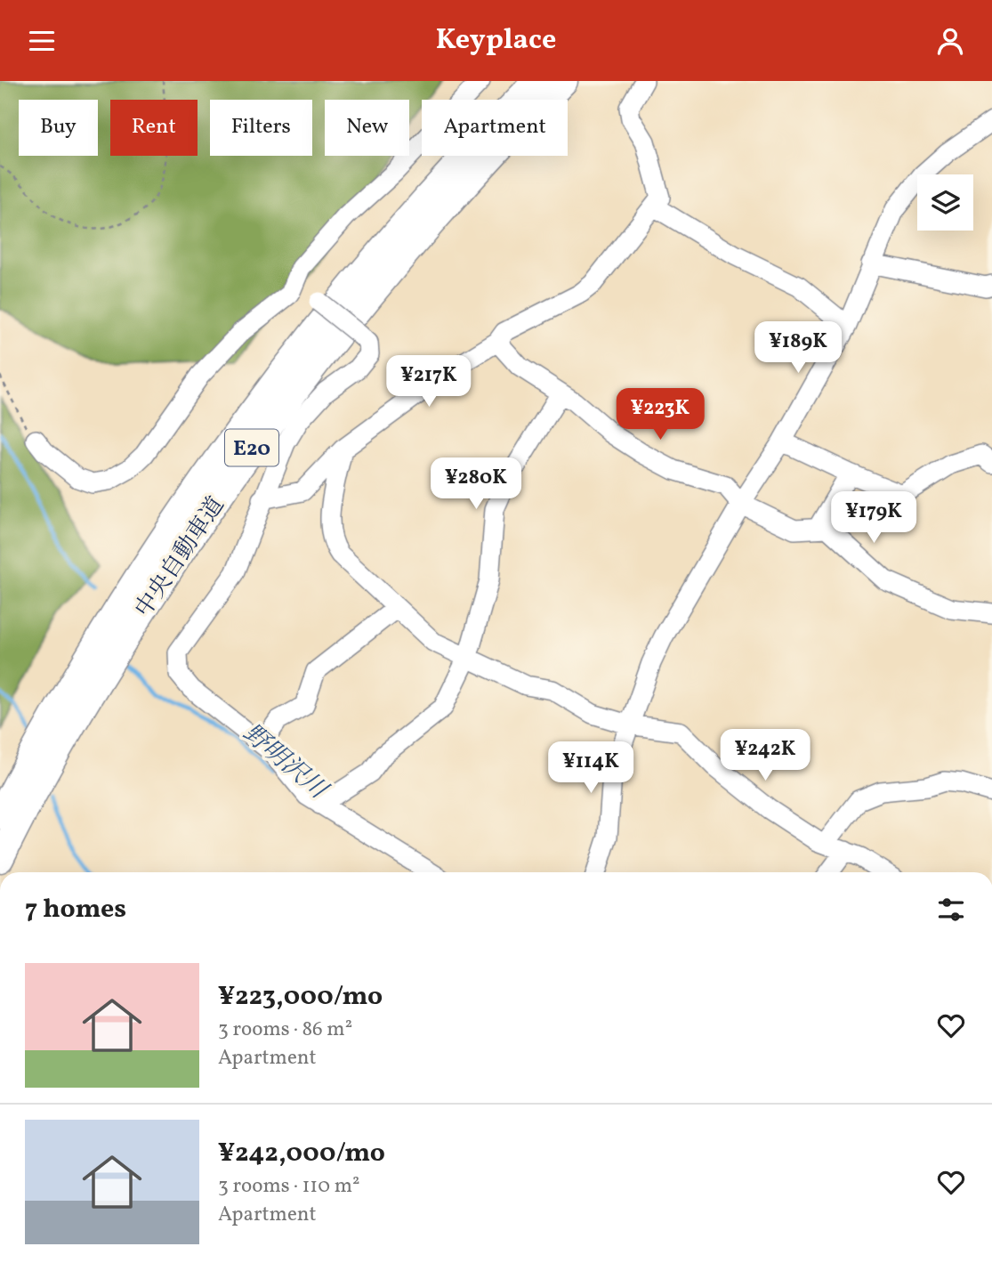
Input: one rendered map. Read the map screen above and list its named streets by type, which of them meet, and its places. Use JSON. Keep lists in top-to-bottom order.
{
  "streets": {
    "highway": ["E20", "中央自動車道"]
  },
  "water": ["野明沢川"],
  "page": {
    "header": "Keyplace",
    "chip": [
      "Buy",
      "Rent",
      "Filters",
      "New",
      "Apartment"
    ],
    "price": [
      "¥189K",
      "¥217K",
      "¥223K",
      "¥280K",
      "¥179K",
      "¥242K",
      "¥114K"
    ],
    "heading": "7 homes",
    "list": [
      {
        "name": "¥223,000/mo",
        "note": "3 rooms · 86 m² · Apartment"
      },
      {
        "name": "¥242,000/mo",
        "note": "3 rooms · 110 m² · Apartment"
      }
    ]
  }
}
